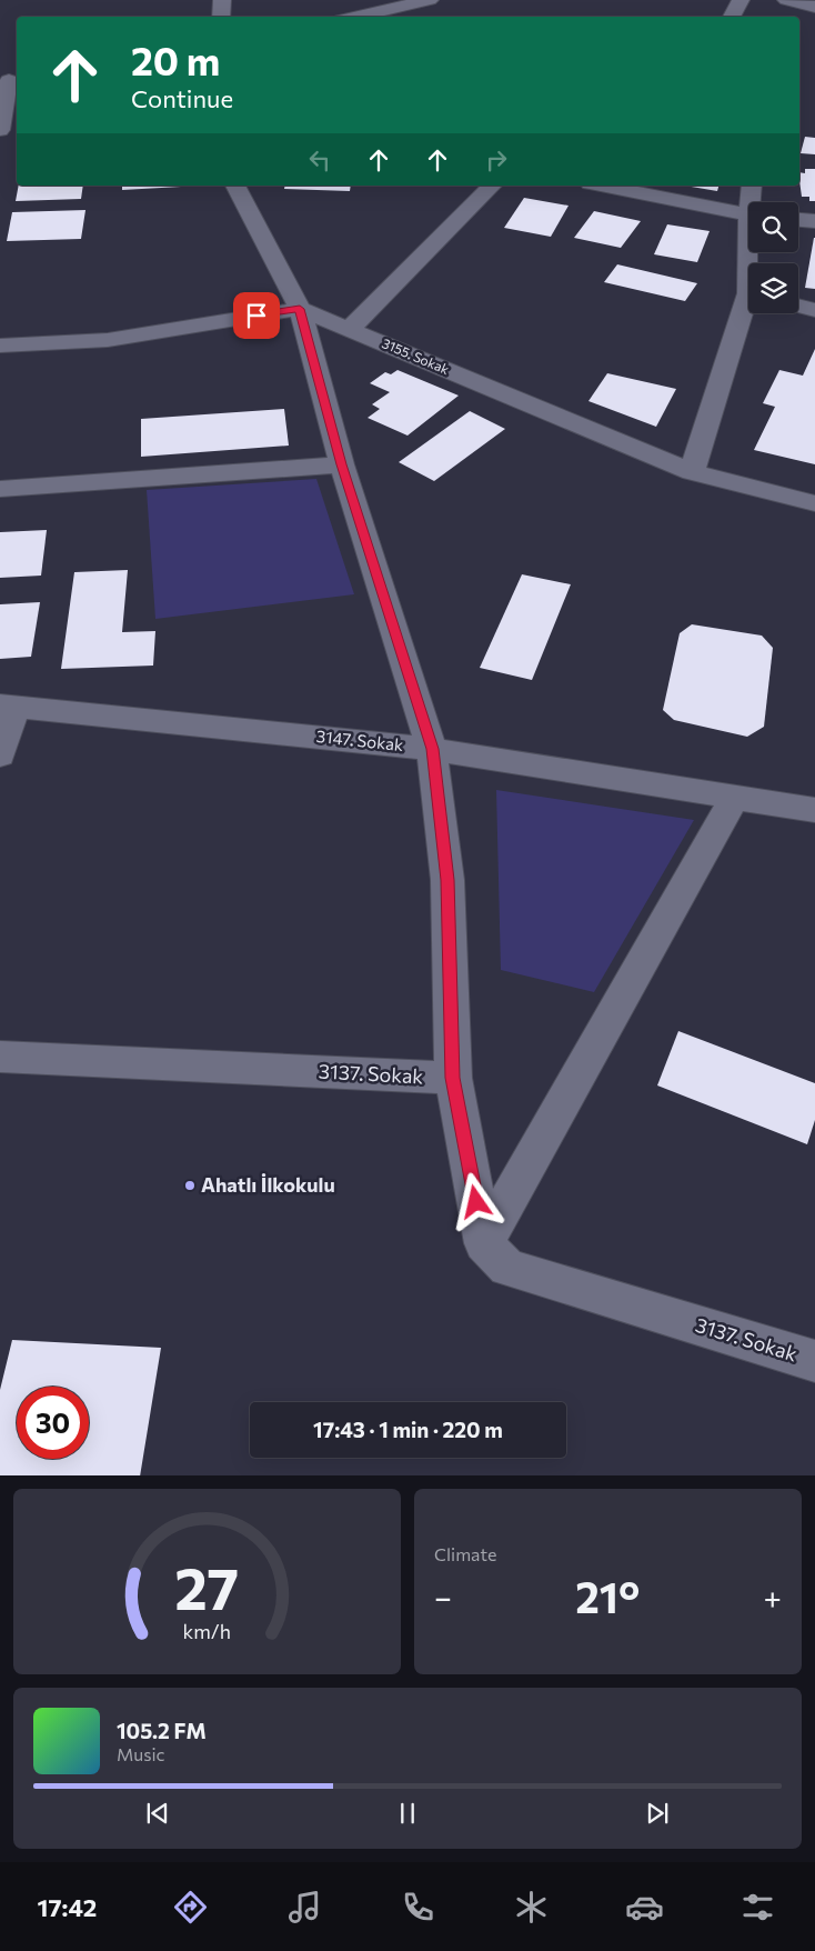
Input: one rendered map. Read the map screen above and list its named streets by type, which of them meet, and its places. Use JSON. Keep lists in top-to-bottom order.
{
  "streets": {
    "street": ["3155. Sokak", "3147. Sokak", "3137. Sokak"]
  },
  "places": ["Ahatlı İlkokulu"],
  "page": {
    "turn": ["20 m", "Continue"],
    "limit": "30",
    "trip": "17:43 · 1 min · 220 m",
    "tile": "Climate",
    "heat": ["−", "21°", "+"],
    "song": ["105.2 FM", "Music"],
    "tabs": "17:42",
    "gauge": ["27", "km/h"]
  }
}
